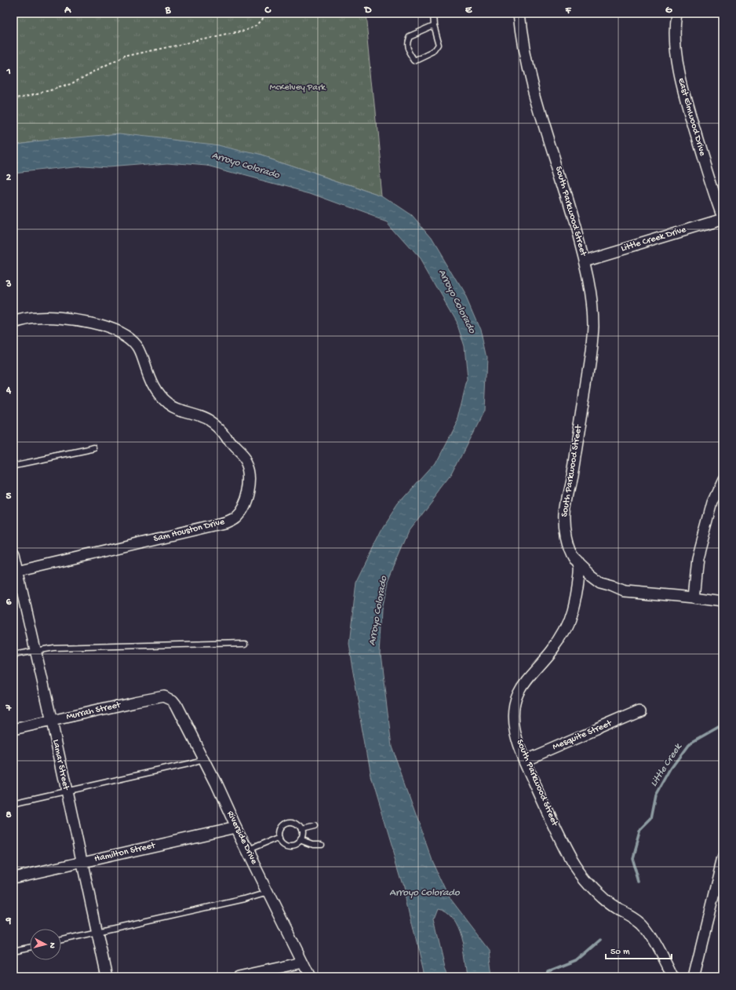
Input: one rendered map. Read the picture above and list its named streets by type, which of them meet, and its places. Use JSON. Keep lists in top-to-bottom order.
{
  "streets": {
    "street": [
      "East Elmwood Drive",
      "South Parkwood Street",
      "Little Creek Drive",
      "Sam Houston Drive",
      "Murrah Street",
      "Mesquite Street",
      "Lamar Street",
      "Riverside Drive",
      "Hamilton Street"
    ]
  },
  "crossings": [
    ["East Elmwood Drive", "Little Creek Drive"],
    ["South Parkwood Street", "Little Creek Drive"],
    ["South Parkwood Street", "Mesquite Street"],
    ["Sam Houston Drive", "Lamar Street"],
    ["Murrah Street", "Lamar Street"],
    ["Murrah Street", "Riverside Drive"],
    ["Lamar Street", "Hamilton Street"],
    ["Riverside Drive", "Hamilton Street"]
  ],
  "water": ["Arroyo Colorado", "Little Creek"],
  "parks": ["McKelvey Park"],
  "scale_bar": "50 m",
  "north": "right",
  "grid": {
    "columns": [
      "A",
      "B",
      "C",
      "D",
      "E",
      "F",
      "G"
    ],
    "rows": [
      "1",
      "2",
      "3",
      "4",
      "5",
      "6",
      "7",
      "8",
      "9"
    ]
  }
}
